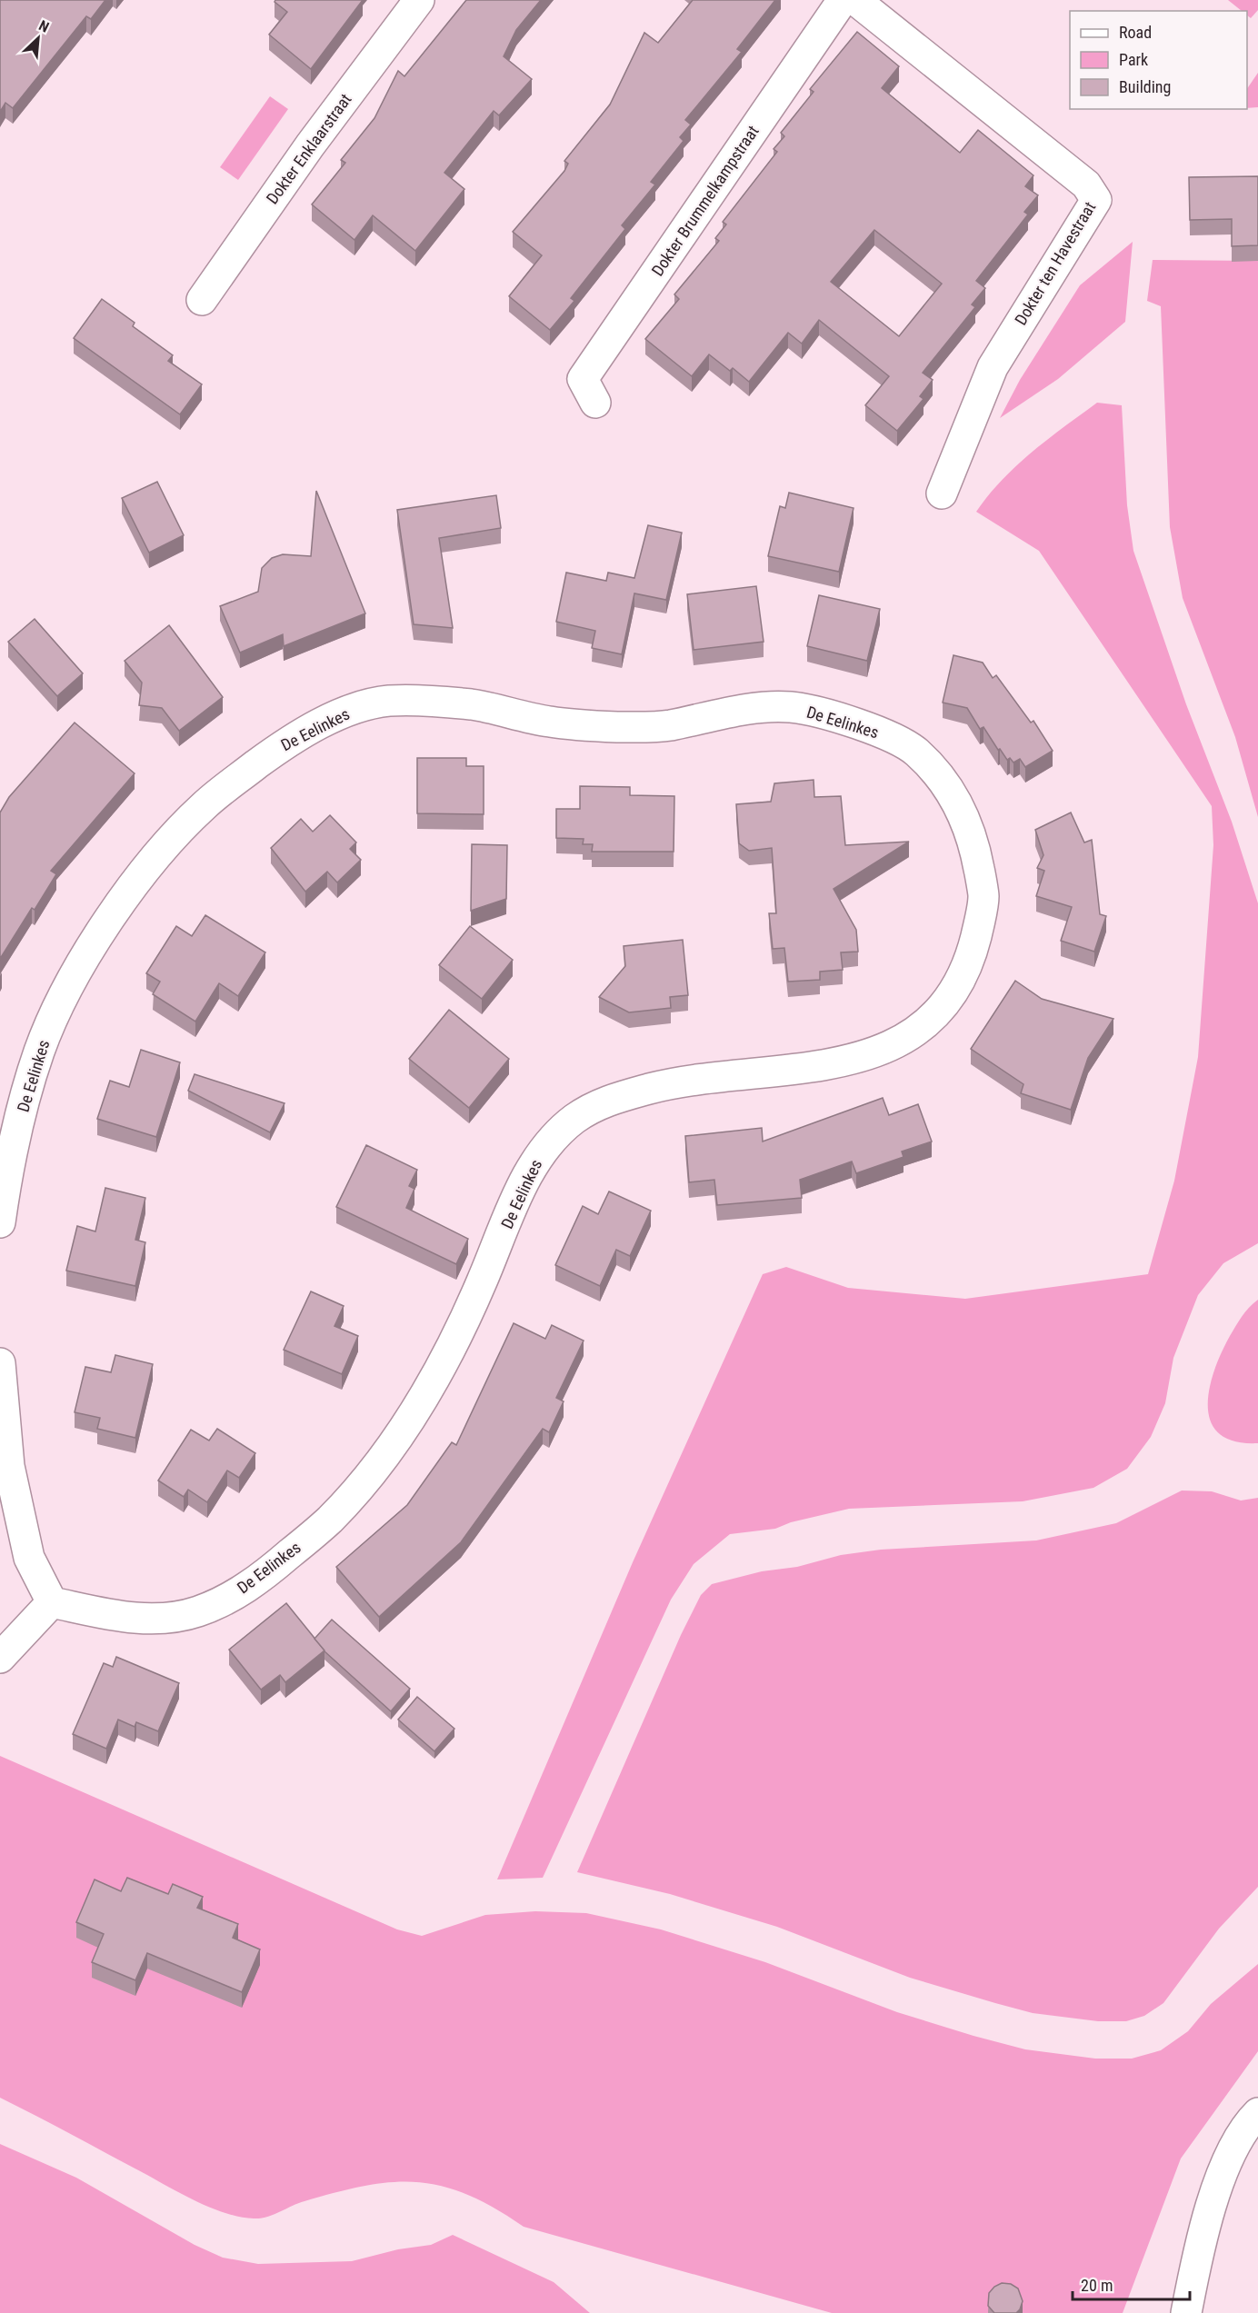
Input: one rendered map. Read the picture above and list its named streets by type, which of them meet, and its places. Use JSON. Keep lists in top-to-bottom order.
{
  "streets": {
    "street": [
      "Dokter Enklaarstraat",
      "Dokter Brummelkampstraat",
      "Dokter ten Havestraat",
      "De Eelinkes"
    ]
  },
  "legend": ["Road", "Park", "Building"],
  "scale_bar": "20 m",
  "north": "top right"
}
